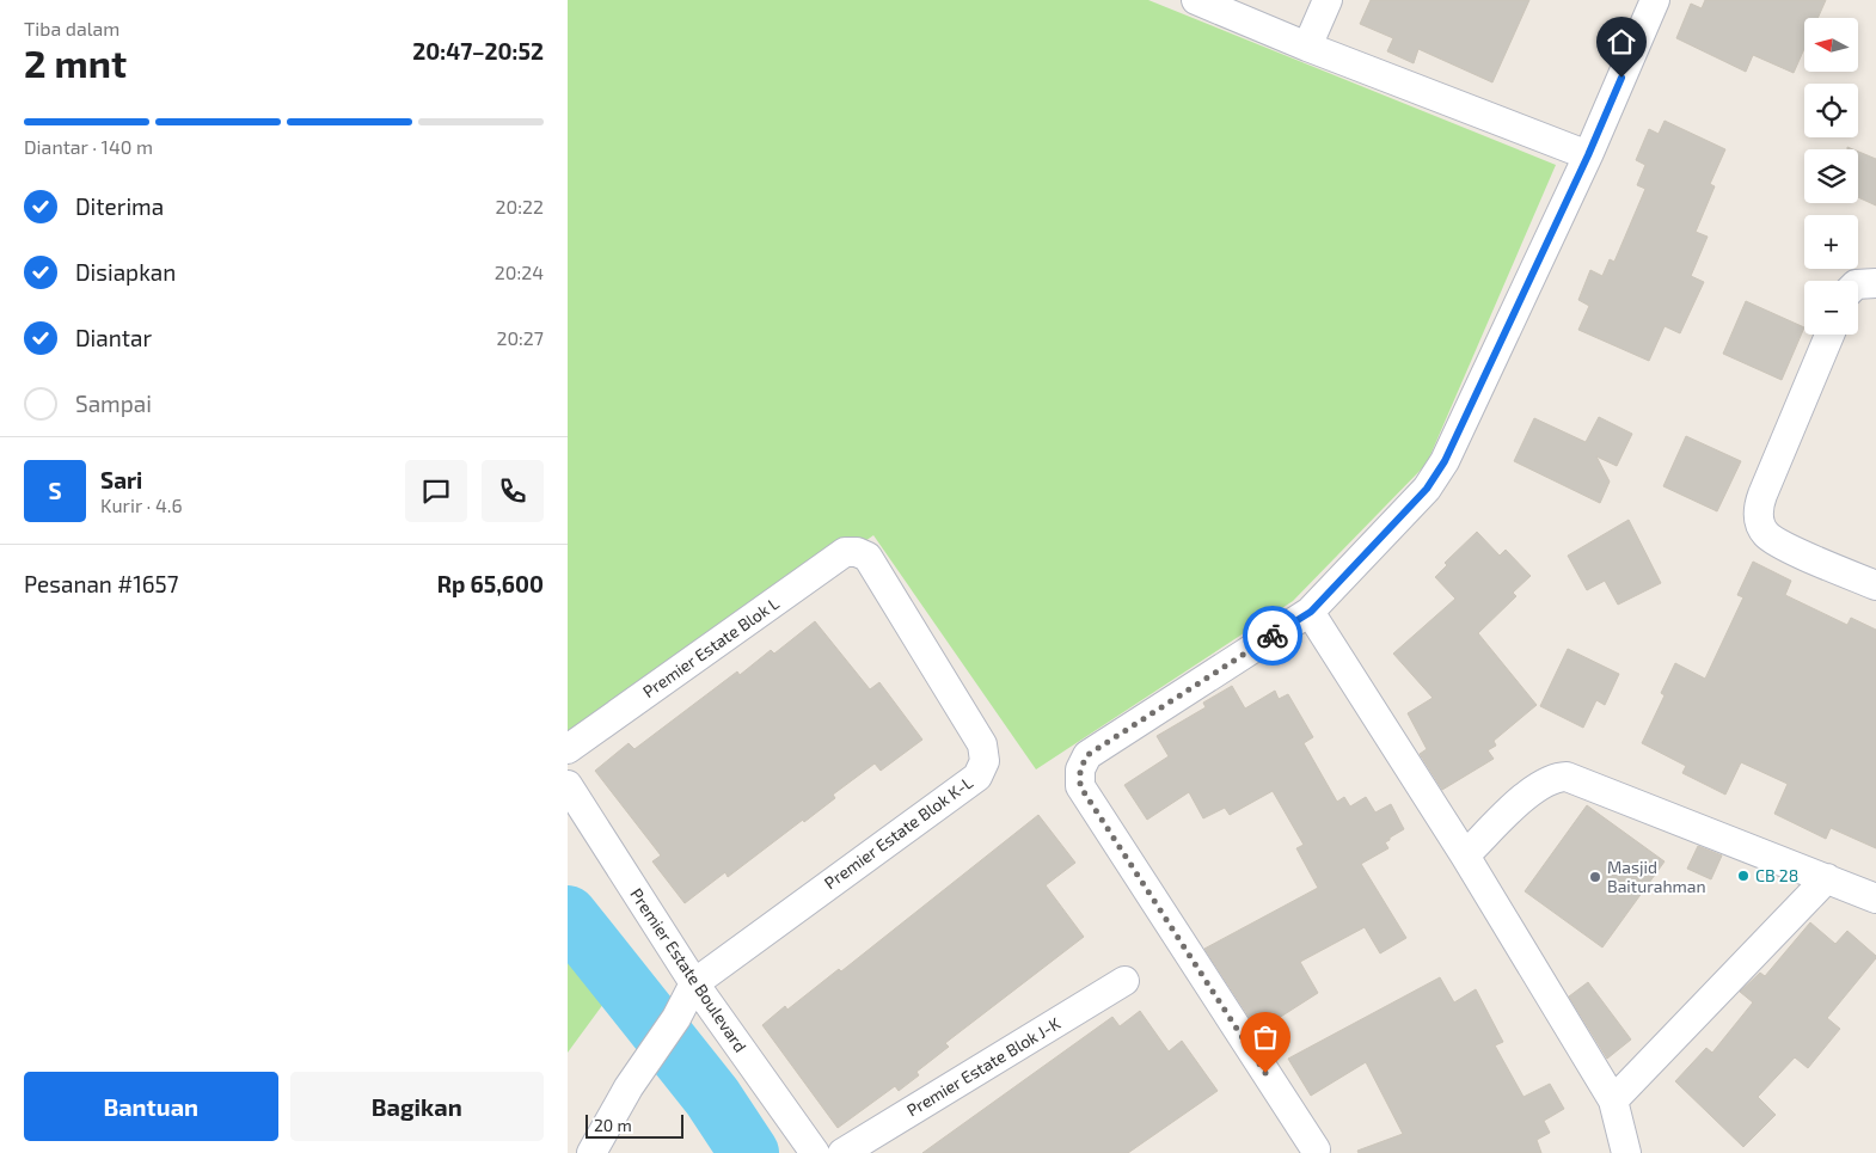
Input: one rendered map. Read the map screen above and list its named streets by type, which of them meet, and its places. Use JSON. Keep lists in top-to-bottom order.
{
  "streets": {
    "street": [
      "Premier Estate Blok L",
      "Premier Estate Blok K-L",
      "Premier Estate Boulevard",
      "Premier Estate Blok J-K"
    ]
  },
  "crossings": [
    ["Premier Estate Blok L", "Premier Estate Blok K-L"],
    ["Premier Estate Blok K-L", "Premier Estate Boulevard"]
  ],
  "places": ["CB 28", "Masjid Baiturahman"],
  "scale_bar": "20 m",
  "north": "left",
  "page": {
    "heading": ["2 mnt", "Tiba dalam", "20:47–20:52"],
    "panel": [
      "Sari",
      "Kurir · 4.6",
      "Pesanan #1657",
      "Rp 65,600"
    ],
    "map_buttons": ["+", "−"],
    "bar": "Diantar · 140 m",
    "list": [
      ["Diterima", "20:22"],
      ["Disiapkan", "20:24"],
      ["Diantar", "20:27"],
      "Sampai"
    ],
    "round": "S",
    "buttons": ["Bantuan", "Bagikan"],
    "scale": "20 m"
  }
}
